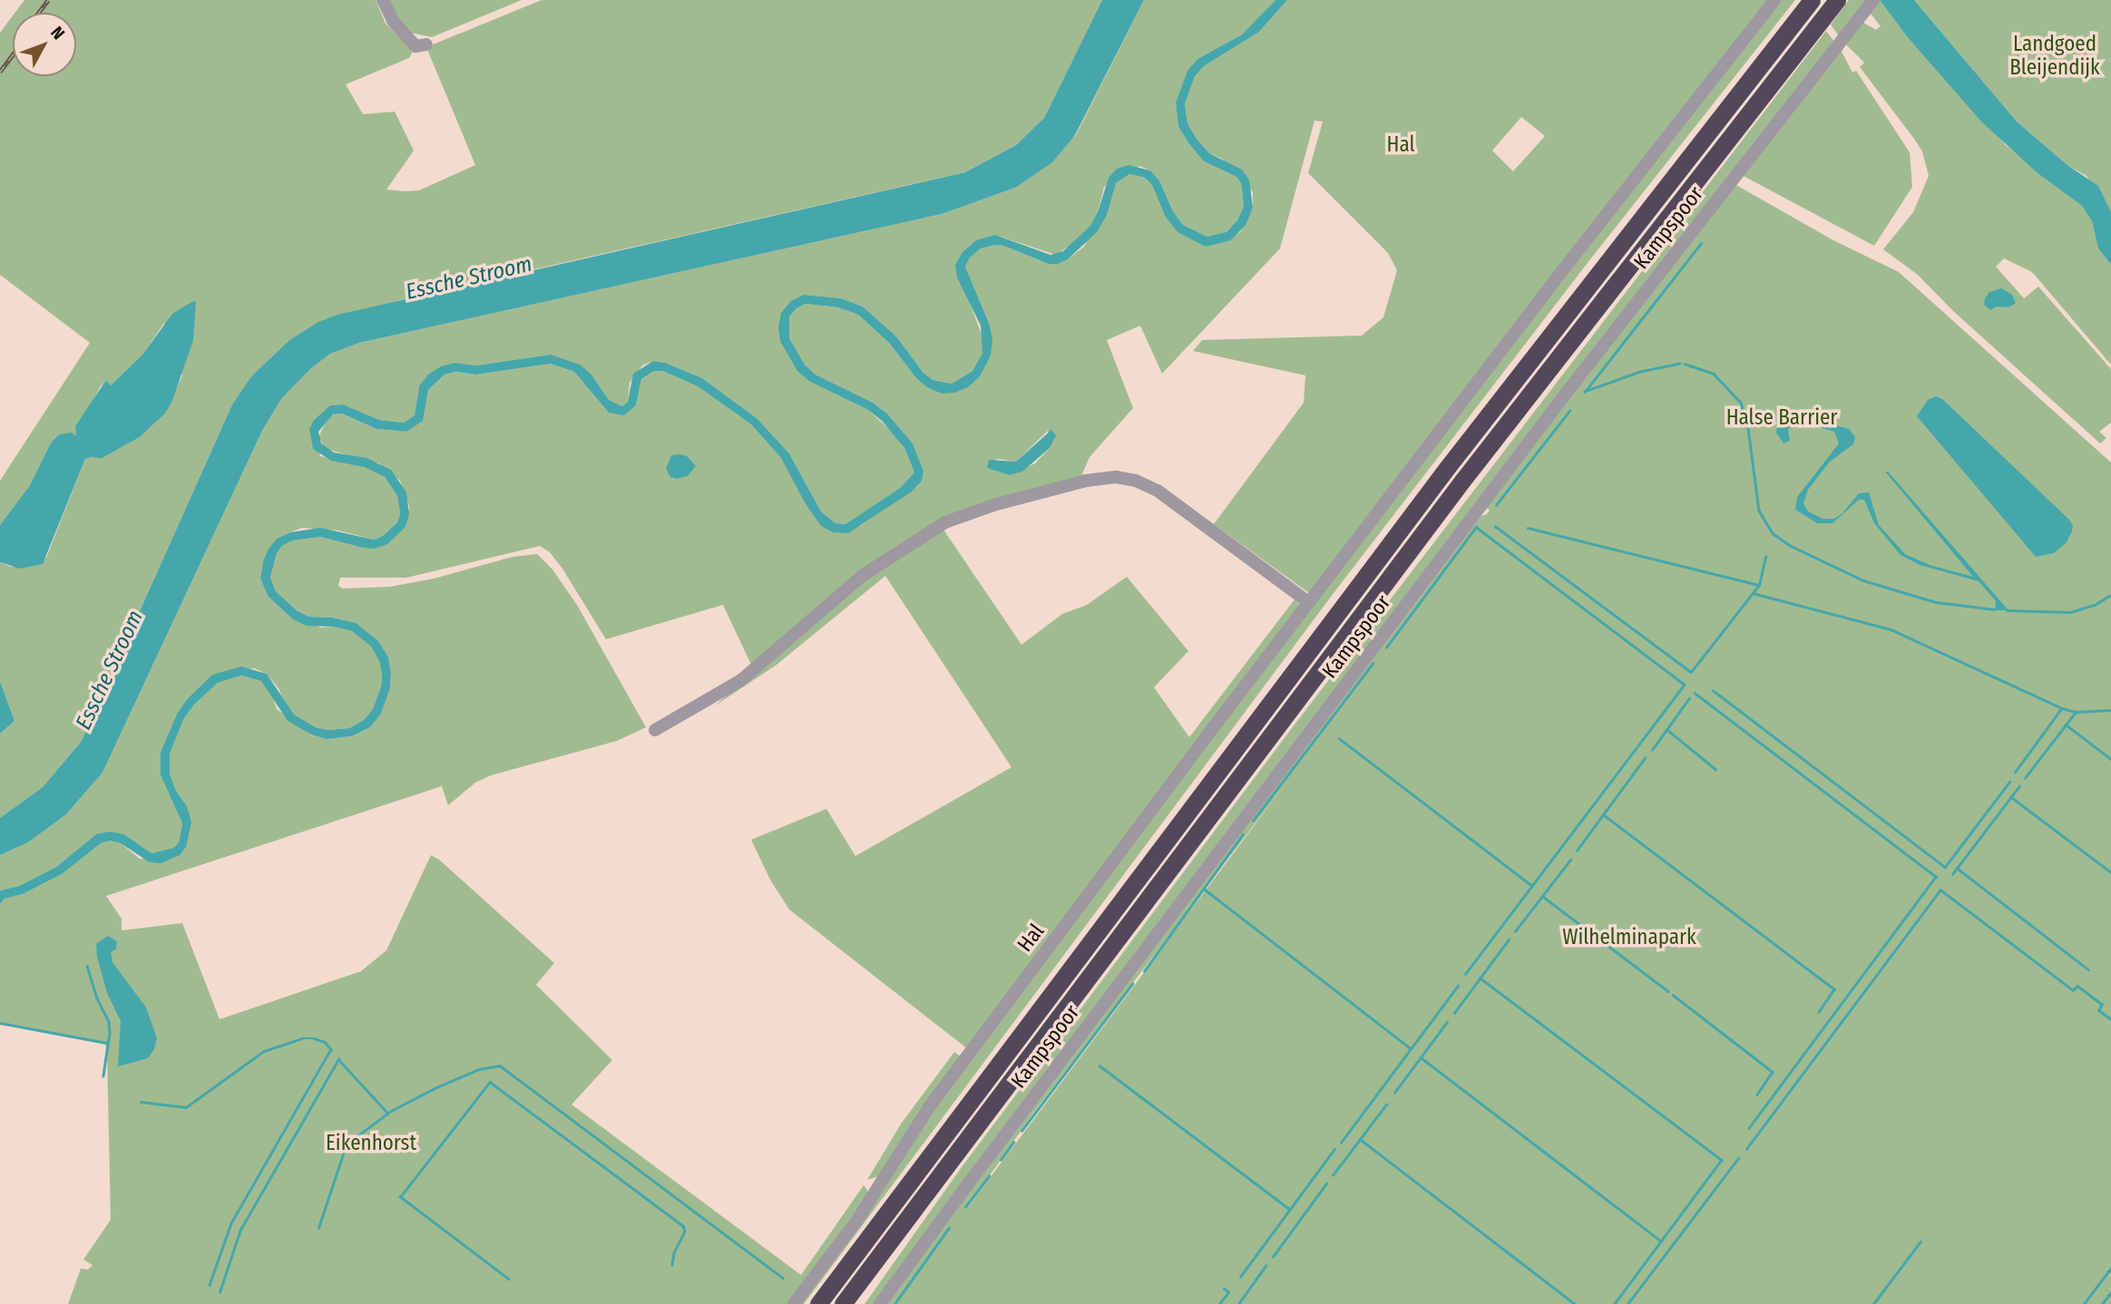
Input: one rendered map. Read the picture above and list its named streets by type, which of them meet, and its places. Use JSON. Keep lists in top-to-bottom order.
{
  "streets": {
    "street": ["Kampspoor", "Hal"]
  },
  "water": ["Essche Stroom"],
  "parks": [
    "Landgoed Bleijendijk",
    "Hal",
    "Halse Barrier",
    "Wilhelminapark",
    "Eikenhorst"
  ],
  "north": "top right"
}
